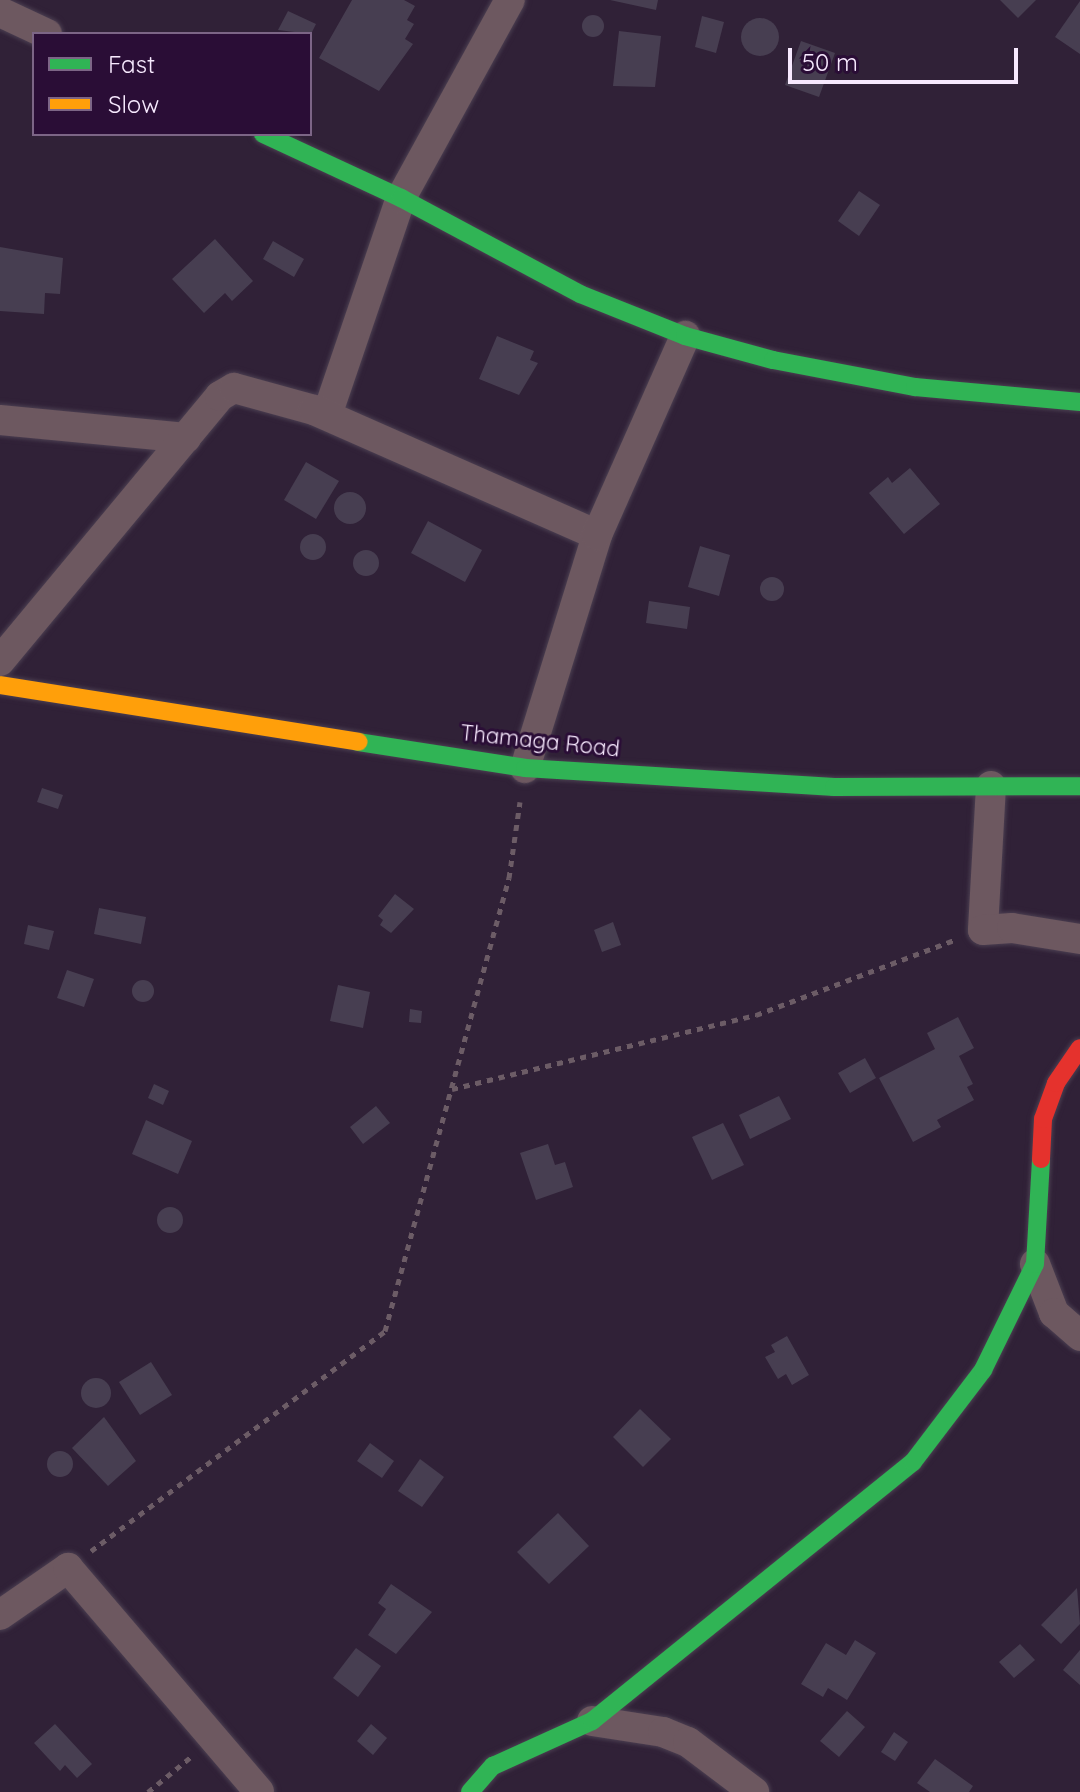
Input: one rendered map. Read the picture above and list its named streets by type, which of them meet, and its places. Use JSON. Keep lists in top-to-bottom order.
{
  "streets": {
    "street": ["Thamaga Road"]
  },
  "legend": ["Fast", "Slow"],
  "scale_bar": "50 m"
}
